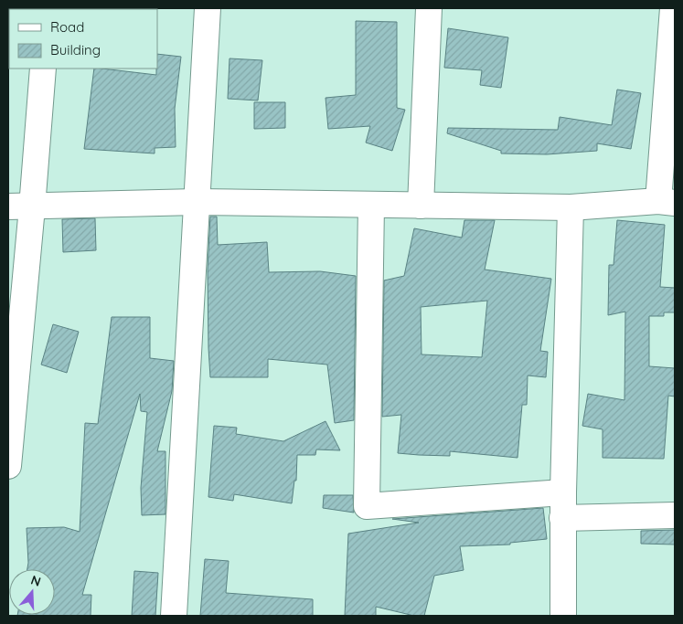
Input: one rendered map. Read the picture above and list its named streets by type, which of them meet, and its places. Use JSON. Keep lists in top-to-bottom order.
{
  "legend": ["Road", "Building"],
  "north": "top"
}
